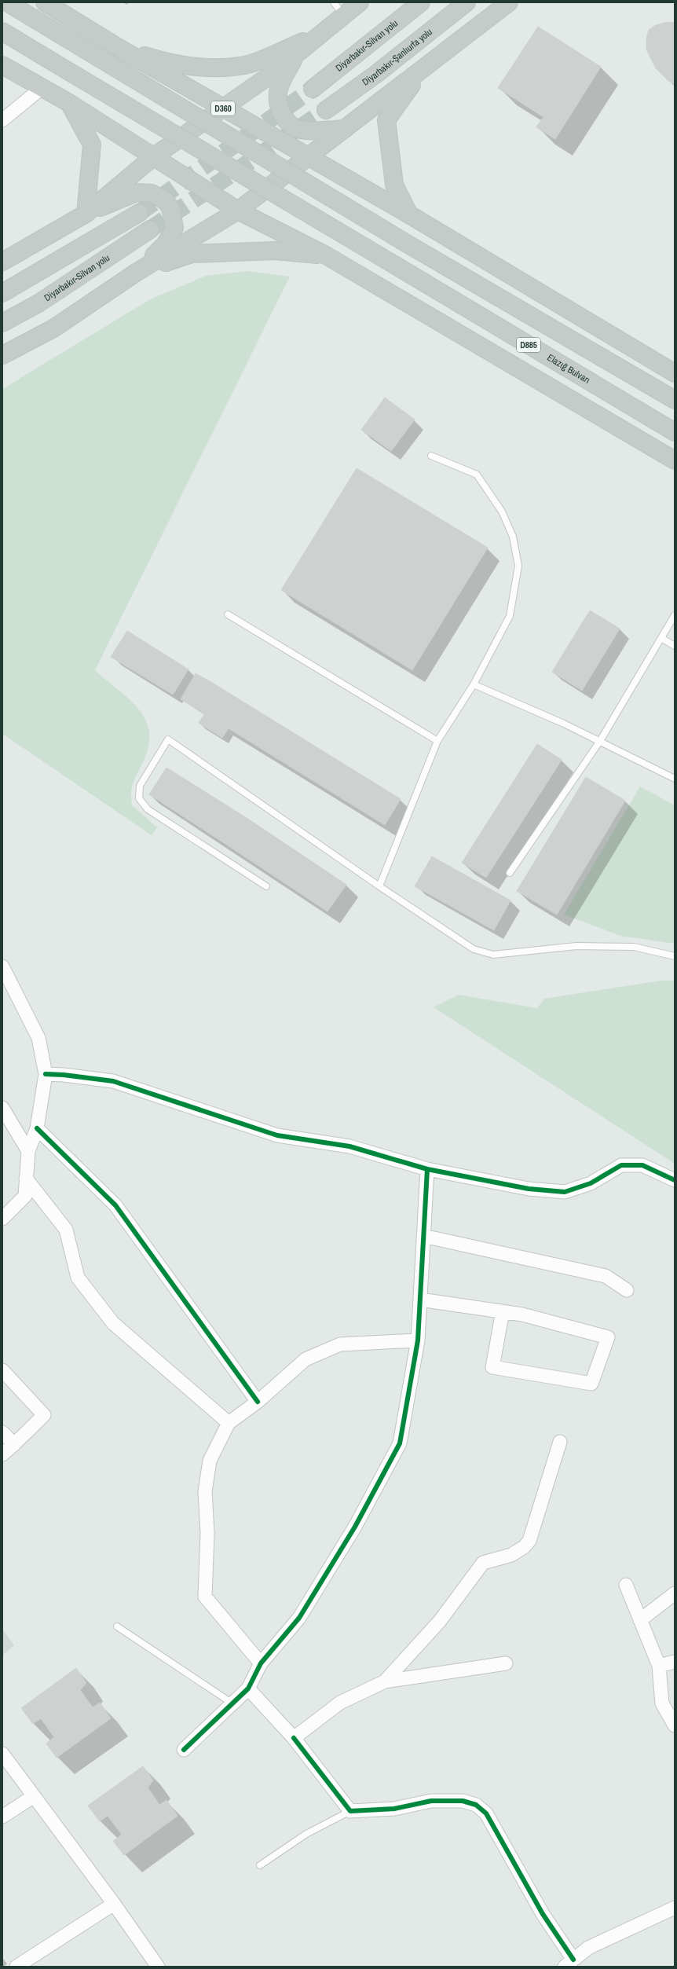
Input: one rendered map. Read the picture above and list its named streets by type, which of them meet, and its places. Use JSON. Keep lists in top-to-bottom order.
{
  "streets": {
    "highway": [
      "Diyarbakır-Silvan yolu",
      "Diyarbakır-Şanlıurfa yolu",
      "D360",
      "D885",
      "Elazığ Bulvarı"
    ]
  }
}
